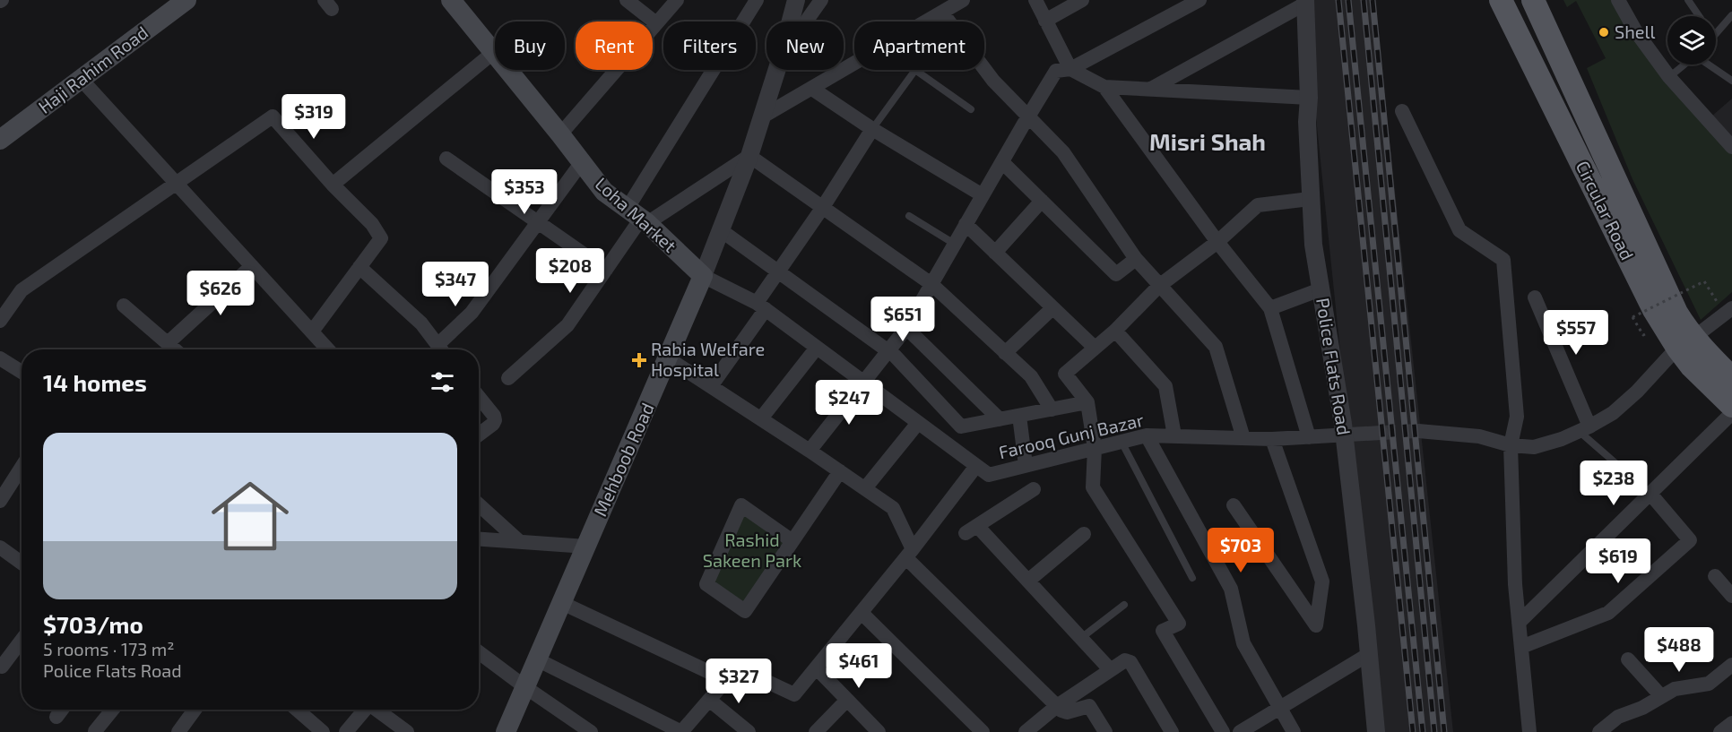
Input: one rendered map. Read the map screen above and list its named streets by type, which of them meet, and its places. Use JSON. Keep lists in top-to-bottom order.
{
  "streets": {
    "main road": [
      "Haji Rahim Road",
      "Circular Road",
      "Loha Market",
      "Mehboob Road"
    ],
    "street": ["Police Flats Road", "Farooq Gunj Bazar"]
  },
  "crossings": [
    ["Loha Market", "Farooq Gunj Bazar"],
    ["Loha Market", "Mehboob Road"],
    ["Police Flats Road", "Farooq Gunj Bazar"],
    ["Farooq Gunj Bazar", "Mehboob Road"]
  ],
  "districts": ["Misri Shah"],
  "parks": ["Rashid Sakeen Park"],
  "places": {
    "other": ["Shell"],
    "health": ["Rabia Welfare Hospital"]
  },
  "page": {
    "chip": [
      "Buy",
      "Rent",
      "Filters",
      "New",
      "Apartment"
    ],
    "price": [
      "$319",
      "$353",
      "$208",
      "$347",
      "$626",
      "$651",
      "$557",
      "$247",
      "$238",
      "$703",
      "$619",
      "$488",
      "$461",
      "$327"
    ],
    "heading": "14 homes",
    "list": [
      {
        "name": "$703/mo",
        "note": "5 rooms · 173 m² · Police Flats Road"
      }
    ]
  }
}
